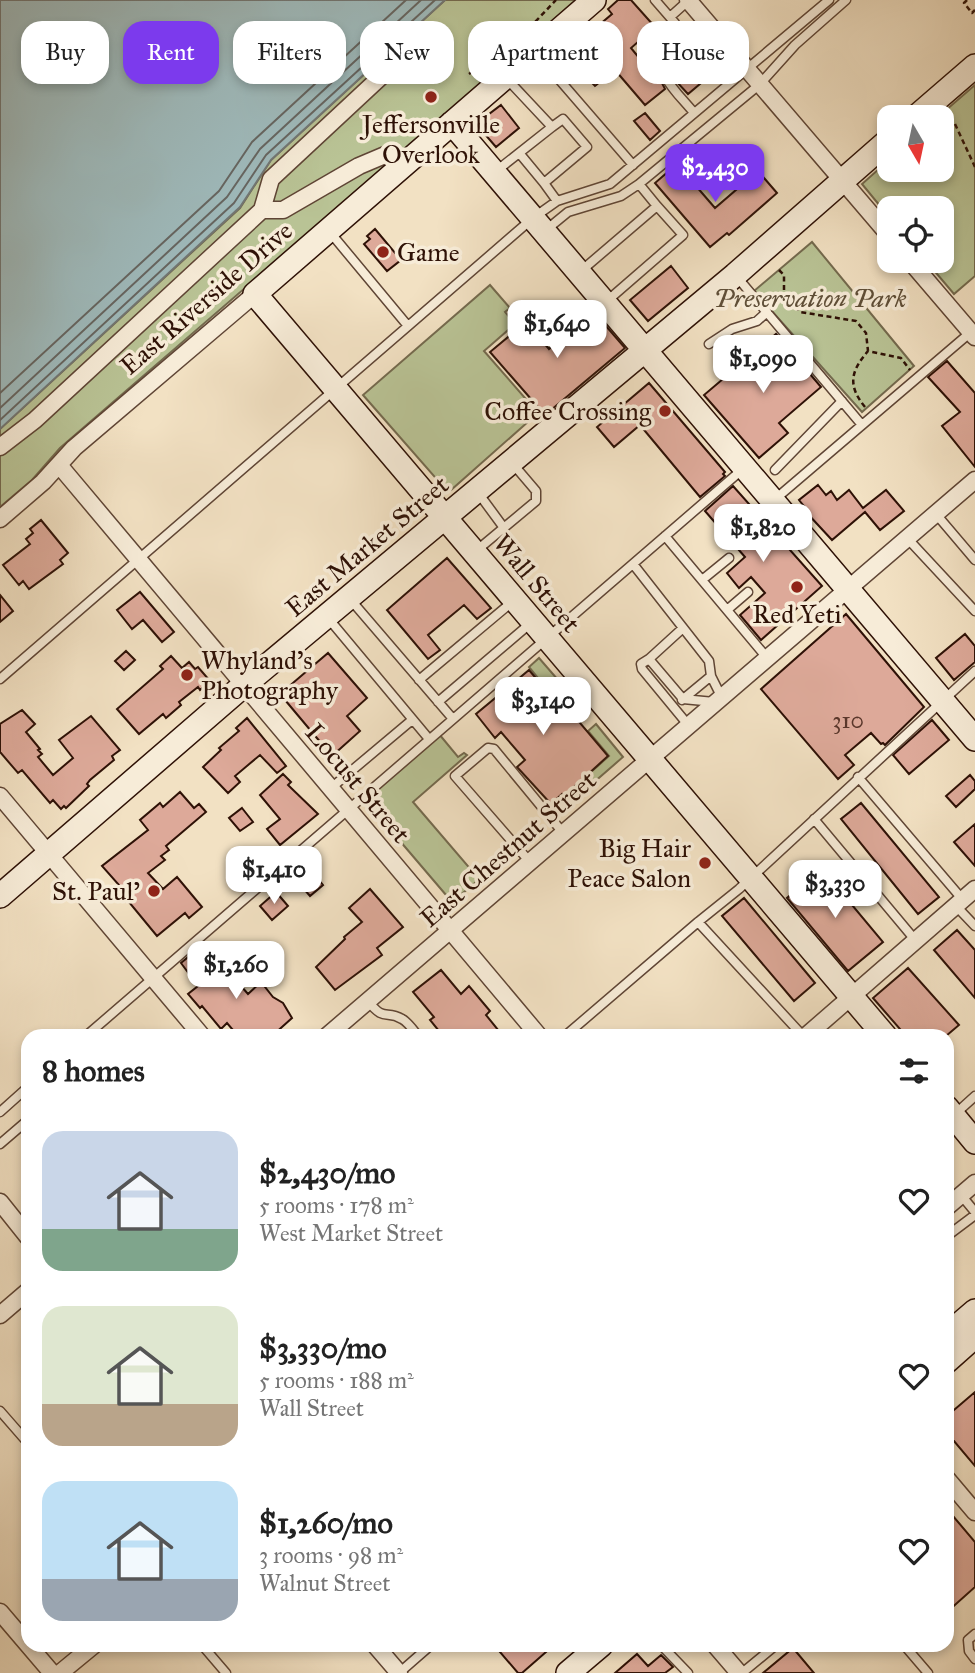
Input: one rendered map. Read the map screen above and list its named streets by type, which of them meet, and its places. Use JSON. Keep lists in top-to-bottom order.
{
  "streets": {
    "street": [
      "East Riverside Drive",
      "East Market Street",
      "Wall Street",
      "Locust Street",
      "East Chestnut Street"
    ]
  },
  "crossings": [
    ["East Riverside Drive", "Wall Street"],
    ["East Riverside Drive", "Locust Street"],
    ["East Market Street", "Wall Street"],
    ["East Market Street", "Locust Street"],
    ["Wall Street", "East Chestnut Street"],
    ["Locust Street", "East Chestnut Street"]
  ],
  "parks": ["Preservation Park"],
  "places": [
    "Jeffersonville Overlook",
    "Game",
    "Coffee Crossing",
    "Red Yeti",
    "Whyland's Photography",
    "Big Hair Peace Salon",
    "St. Paul'"
  ],
  "house_numbers": ["310"],
  "north": "bottom",
  "page": {
    "chip": [
      "Buy",
      "Rent",
      "Filters",
      "New",
      "Apartment",
      "House"
    ],
    "price": [
      "$2,430",
      "$1,640",
      "$1,090",
      "$1,820",
      "$3,140",
      "$1,410",
      "$3,330",
      "$1,260"
    ],
    "heading": "8 homes",
    "list": [
      {
        "name": "$2,430/mo",
        "note": "5 rooms · 178 m² · West Market Street"
      },
      {
        "name": "$3,330/mo",
        "note": "5 rooms · 188 m² · Wall Street"
      },
      {
        "name": "$1,260/mo",
        "note": "3 rooms · 98 m² · Walnut Street"
      }
    ]
  }
}
